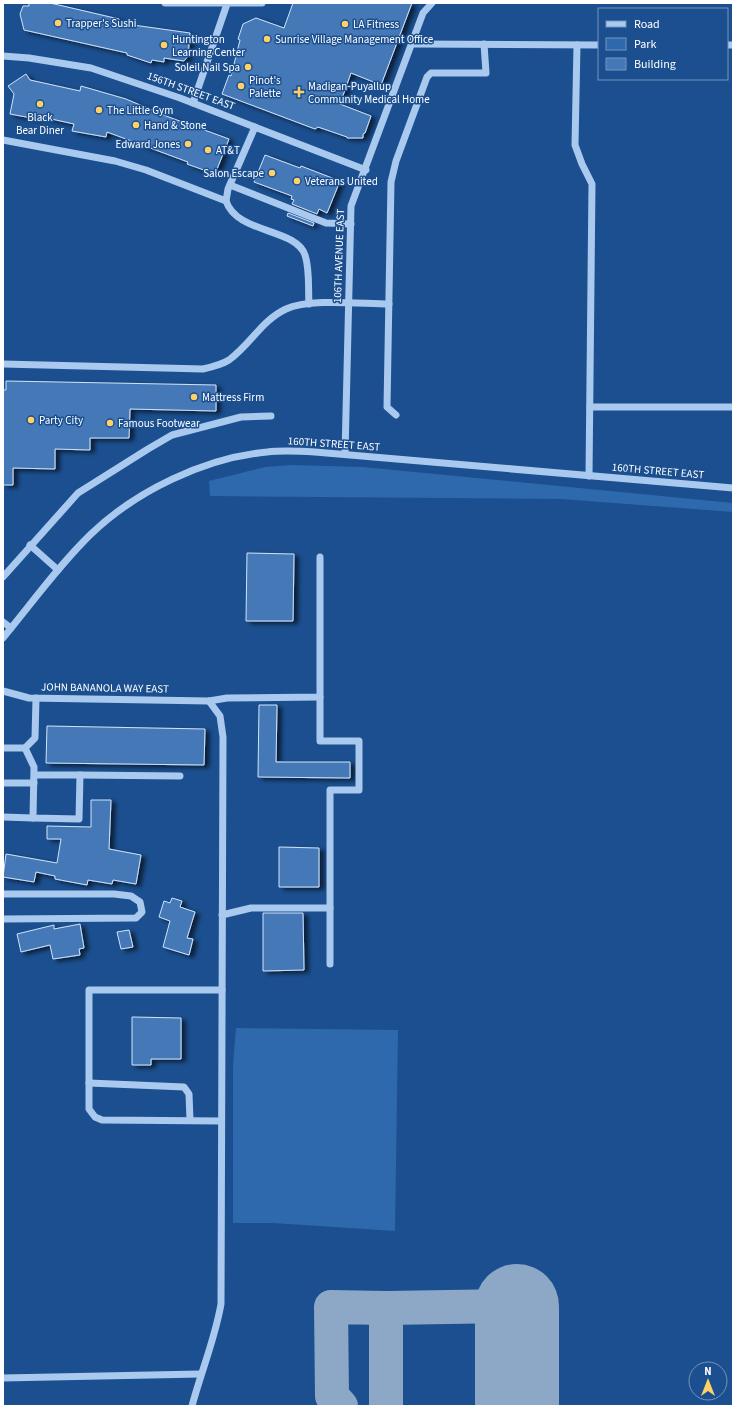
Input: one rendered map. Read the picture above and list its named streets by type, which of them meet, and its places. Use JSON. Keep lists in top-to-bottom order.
{
  "streets": {
    "street": [
      "156TH STREET EAST",
      "106TH AVENUE EAST",
      "160TH STREET EAST",
      "JOHN BANANOLA WAY EAST"
    ]
  },
  "crossings": [
    ["156TH STREET EAST", "106TH AVENUE EAST"],
    ["106TH AVENUE EAST", "160TH STREET EAST"]
  ],
  "places": {
    "other": [
      "Trapper's Sushi",
      "LA Fitness",
      "Sunrise Village Management Office",
      "Huntington Learning Center",
      "Soleil Nail Spa",
      "Pinot's Palette",
      "Black Bear Diner",
      "The Little Gym",
      "Hand & Stone",
      "Edward Jones",
      "AT&T",
      "Salon Escape",
      "Veterans United",
      "Mattress Firm",
      "Party City",
      "Famous Footwear"
    ],
    "health": ["Madigan-Puyallup Community Medical Home"]
  },
  "legend": ["Road", "Park", "Building"],
  "north": "top"
}
